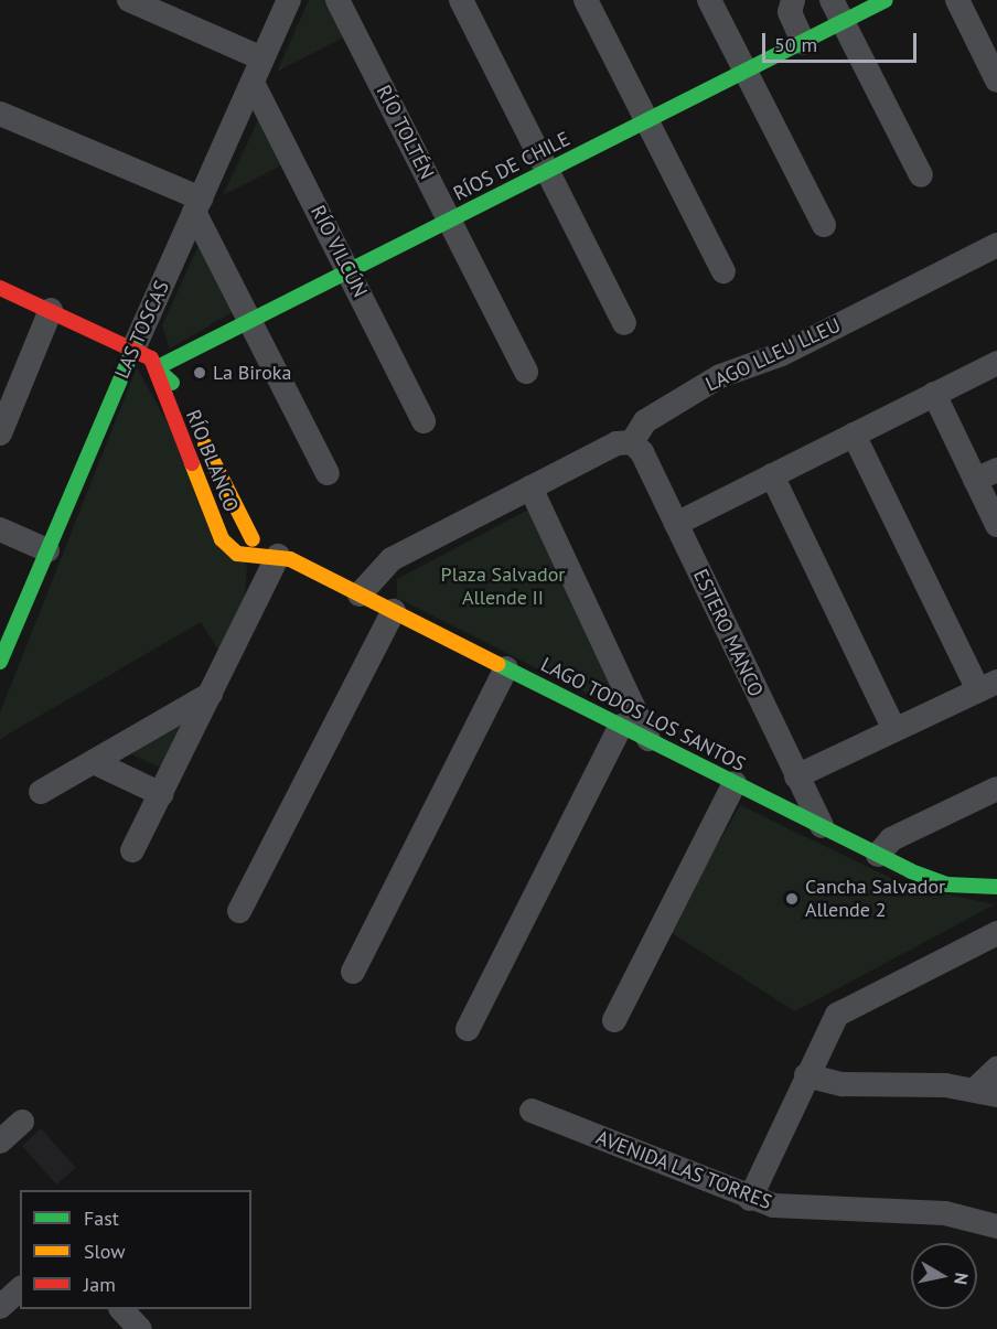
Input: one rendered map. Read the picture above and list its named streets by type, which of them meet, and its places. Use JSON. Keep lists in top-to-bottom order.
{
  "streets": {
    "street": [
      "RÍO TOLTÉN",
      "RÍOS DE CHILE",
      "RÍO VILCÚN",
      "LAS TOSCAS",
      "LAGO LLEU LLEU",
      "RÍO BLANCO",
      "ESTERO MANCO",
      "LAGO TODOS LOS SANTOS",
      "AVENIDA LAS TORRES"
    ]
  },
  "crossings": [
    ["RÍO TOLTÉN", "RÍOS DE CHILE"],
    ["RÍOS DE CHILE", "RÍO VILCÚN"],
    ["RÍOS DE CHILE", "RÍO BLANCO"],
    ["RÍO VILCÚN", "LAS TOSCAS"],
    ["LAS TOSCAS", "RÍO BLANCO"],
    ["LAGO LLEU LLEU", "ESTERO MANCO"],
    ["RÍO BLANCO", "LAGO TODOS LOS SANTOS"],
    ["ESTERO MANCO", "LAGO TODOS LOS SANTOS"]
  ],
  "parks": ["Plaza Salvador Allende II"],
  "places": ["La Biroka", "Cancha Salvador Allende 2"],
  "legend": ["Fast", "Slow", "Jam"],
  "scale_bar": "50 m",
  "north": "right"
}
